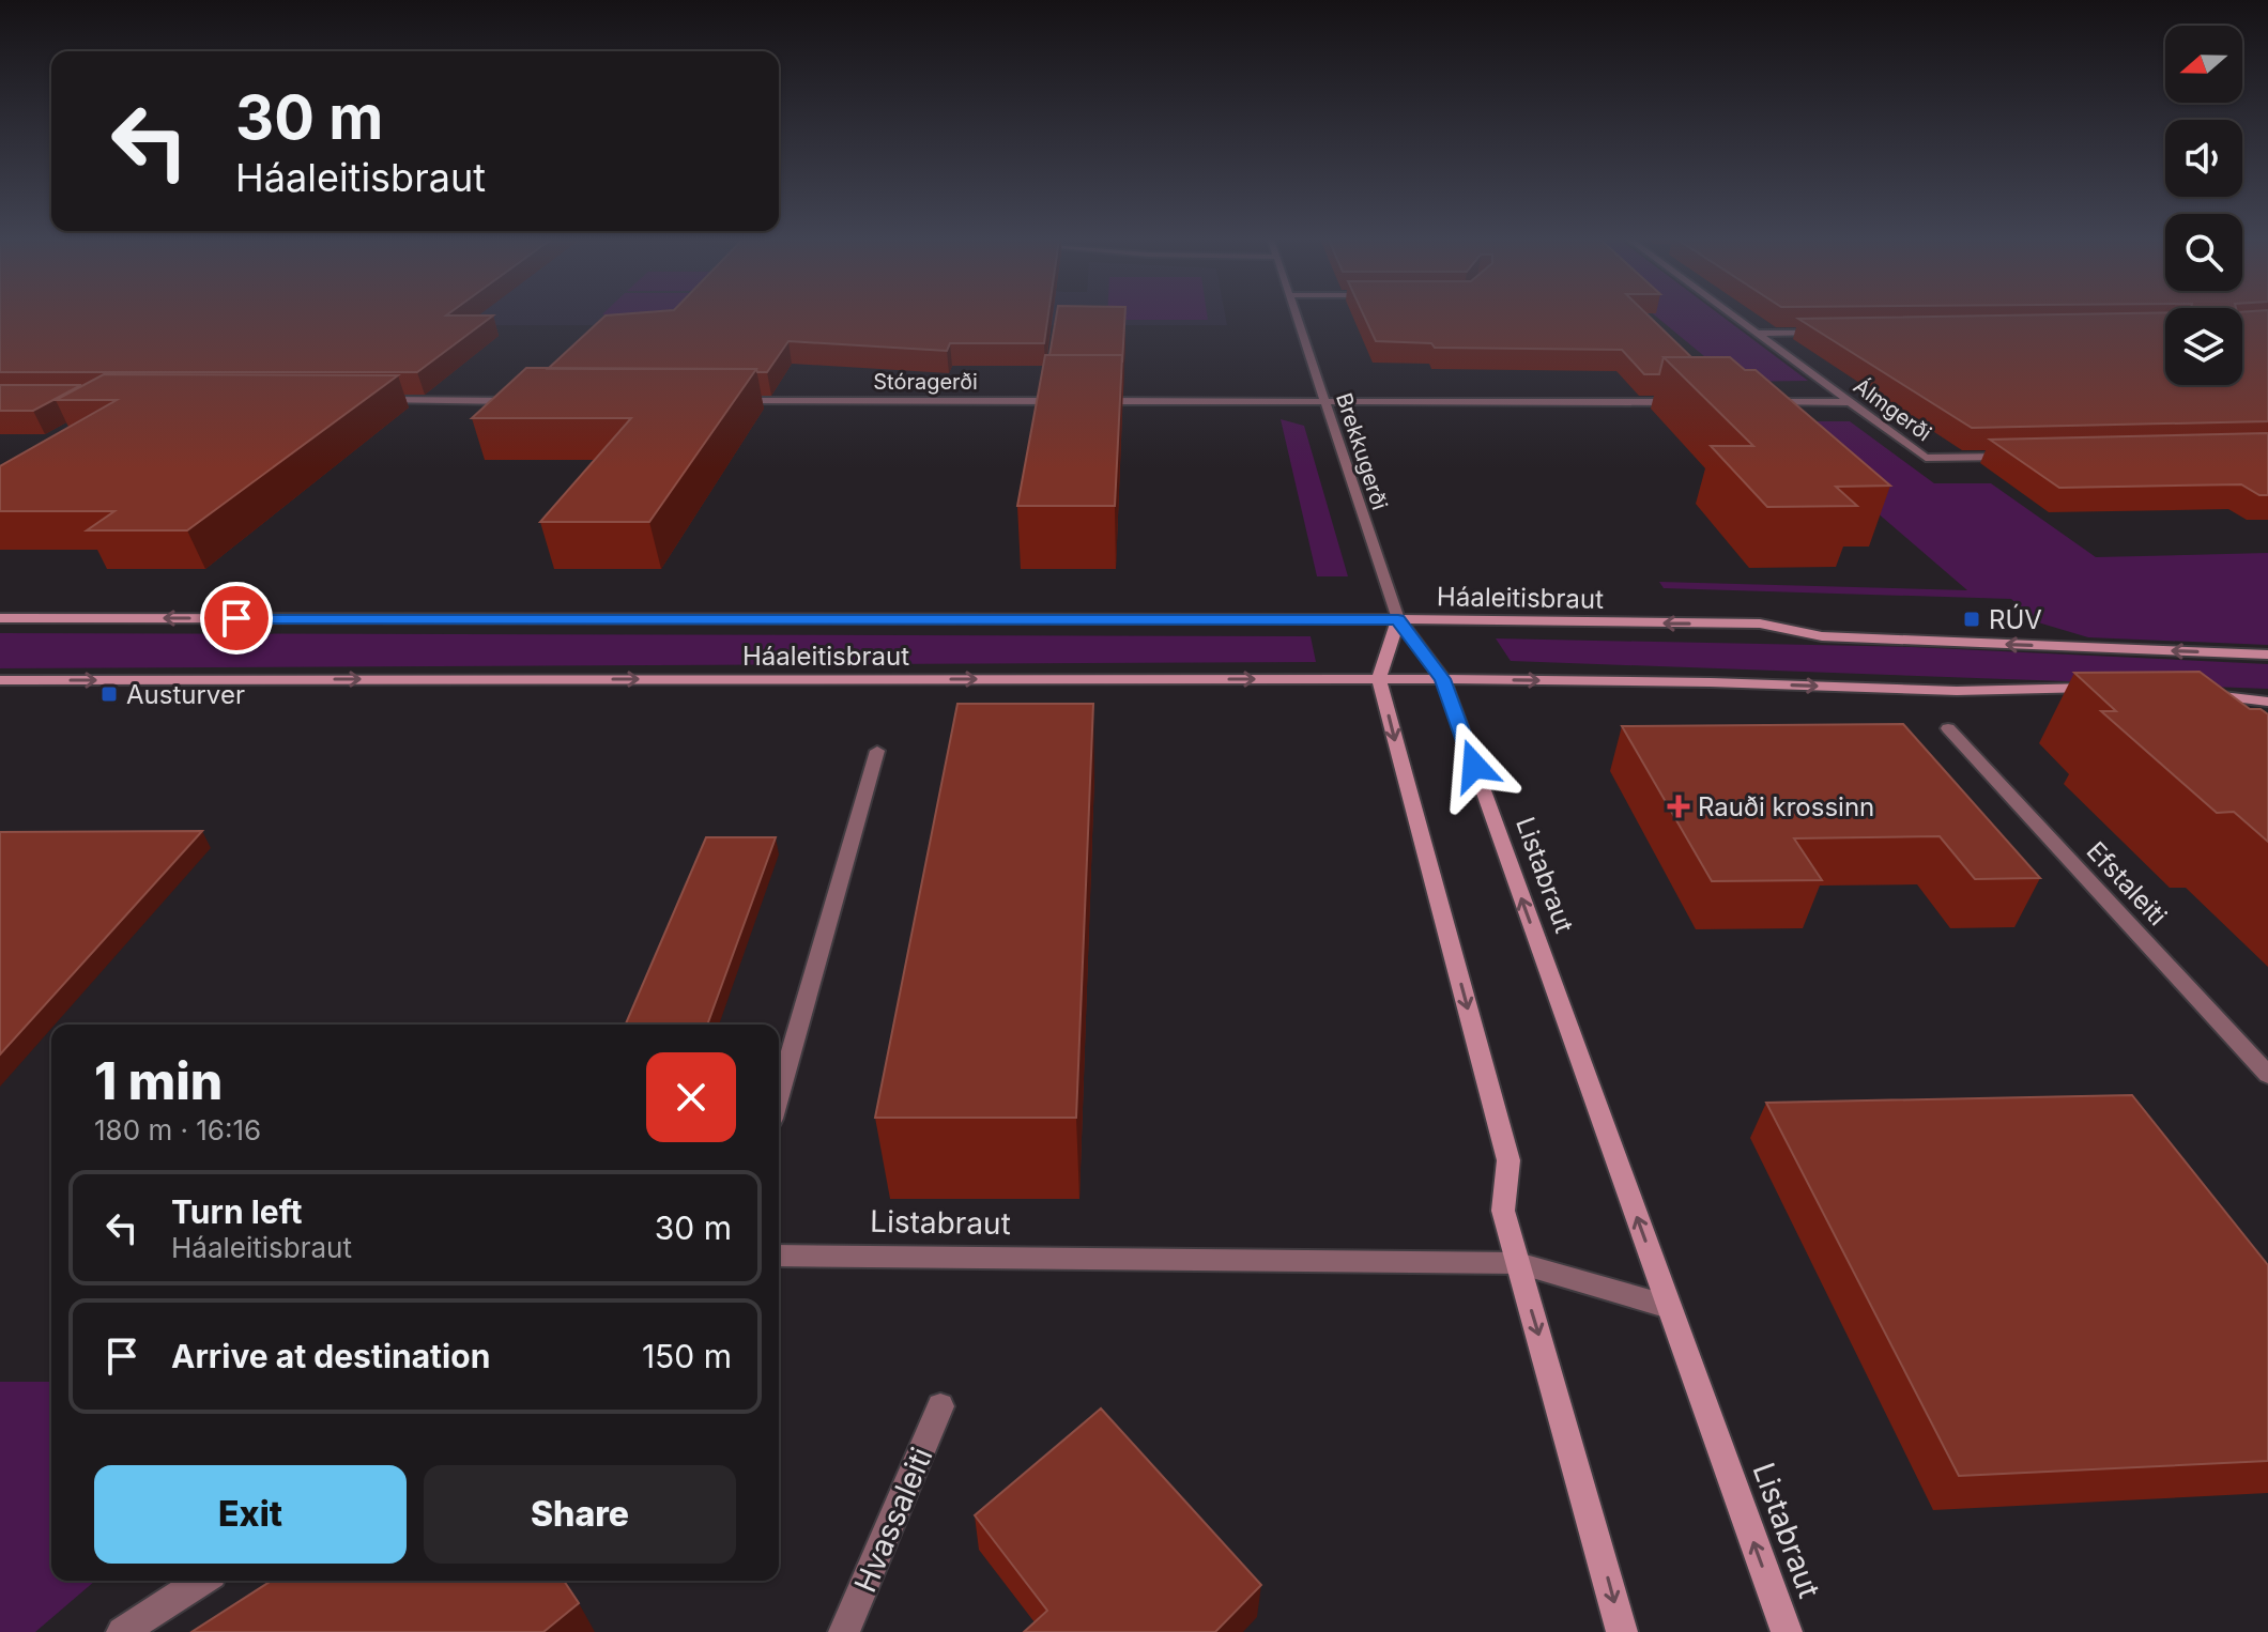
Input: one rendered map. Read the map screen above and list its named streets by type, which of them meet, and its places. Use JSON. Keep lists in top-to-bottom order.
{
  "streets": {
    "main road": ["Háaleitisbraut", "Listabraut"],
    "street": [
      "Stóragerði",
      "Álmgerði",
      "Brekkugerði",
      "Efstaleiti",
      "Hvassaleiti"
    ]
  },
  "crossings": [
    ["Brekkugerði", "Háaleitisbraut"],
    ["Brekkugerði", "Listabraut"],
    ["Háaleitisbraut", "Listabraut"]
  ],
  "places": {
    "transit": ["RÚV", "Austurver"],
    "health": ["Rauði krossinn"]
  },
  "north": "left",
  "page": {
    "turn": ["30 m", "Háaleitisbraut"],
    "heading": ["1 min", "180 m · 16:16"],
    "list": [
      {
        "name": "Turn left",
        "note": "Háaleitisbraut",
        "value": "30 m"
      },
      {
        "name": "Arrive at destination",
        "value": "150 m"
      }
    ],
    "buttons": ["Exit", "Share"]
  }
}
